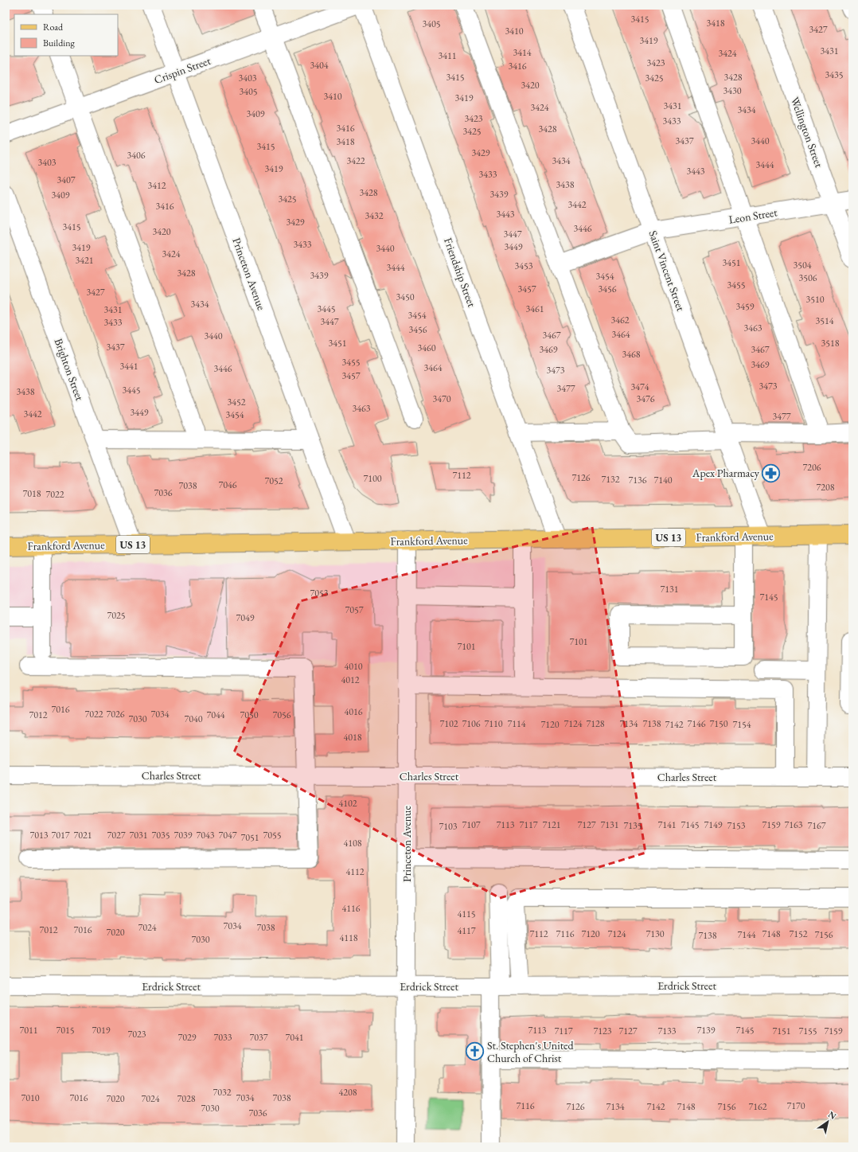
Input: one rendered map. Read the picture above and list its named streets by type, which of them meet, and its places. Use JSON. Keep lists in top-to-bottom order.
{
  "streets": {
    "main road": ["Frankford Avenue", "US 13"],
    "street": [
      "Crispin Street",
      "Wellington Street",
      "Leon Street",
      "Saint Vincent Street",
      "Friendship Street",
      "Princeton Avenue",
      "Brighton Street",
      "Charles Street",
      "Erdrick Street"
    ]
  },
  "crossings": [
    ["Crispin Street", "Princeton Avenue"],
    ["Wellington Street", "Leon Street"],
    ["Leon Street", "Saint Vincent Street"],
    ["Saint Vincent Street", "Frankford Avenue"],
    ["Friendship Street", "Frankford Avenue"],
    ["Princeton Avenue", "Frankford Avenue"],
    ["Princeton Avenue", "Charles Street"],
    ["Princeton Avenue", "Erdrick Street"],
    ["Brighton Street", "Frankford Avenue"]
  ],
  "places": {
    "pharmacy": ["Apex Pharmacy"],
    "church": ["St. Stephen's United Church of Christ"]
  },
  "house_numbers": [
    "3415",
    "3418",
    "3405",
    "3427",
    "3410",
    "3419",
    "3431",
    "3414",
    "3424",
    "3411",
    "3423",
    "3404",
    "3416",
    "3435",
    "3415",
    "3428",
    "3403",
    "3425",
    "3420",
    "3430",
    "3405",
    "3410",
    "3419",
    "3431",
    "3424",
    "3434",
    "3409",
    "3423",
    "3433",
    "3416",
    "3428",
    "3425",
    "3437",
    "3440",
    "3418",
    "3415",
    "3429",
    "3406",
    "3422",
    "3434",
    "3403",
    "3444",
    "3419",
    "3443",
    "3433",
    "3407",
    "3438",
    "3412",
    "3428",
    "3439",
    "3409",
    "3425",
    "3442",
    "3416",
    "3443",
    "3432",
    "3429",
    "3415",
    "3446",
    "3420",
    "3447",
    "3433",
    "3449",
    "3419",
    "3440",
    "3424",
    "3421",
    "3451",
    "3504",
    "3453",
    "3444",
    "3428",
    "3439",
    "3454",
    "3506",
    "3455",
    "3457",
    "3456",
    "3427",
    "3450",
    "3510",
    "3434",
    "3459",
    "3445",
    "3461",
    "3431",
    "3454",
    "3462",
    "3514",
    "3447",
    "3433",
    "3463",
    "3456",
    "3464",
    "3467",
    "3440",
    "3451",
    "3518",
    "3437",
    "3460",
    "3469",
    "3467",
    "3468",
    "3455",
    "3469",
    "3441",
    "3464",
    "3446",
    "3473",
    "3457",
    "3473",
    "3474",
    "3477",
    "3445",
    "3438",
    "3470",
    "3476",
    "3452",
    "3463",
    "3449",
    "3442",
    "3454",
    "3477",
    "7206",
    "7112",
    "7126",
    "7100",
    "7132",
    "7136",
    "7140",
    "7052",
    "7046",
    "7038",
    "7208",
    "7036",
    "7018",
    "7022",
    "7131",
    "7053",
    "7145",
    "7057",
    "7025",
    "7049",
    "7101",
    "7101",
    "4010",
    "4012",
    "7016",
    "4016",
    "7022",
    "7026",
    "7034",
    "7012",
    "7044",
    "7050",
    "7056",
    "7030",
    "7040",
    "7102",
    "7106",
    "7110",
    "7114",
    "7124",
    "7128",
    "7134",
    "7138",
    "7146",
    "7150",
    "7120",
    "7142",
    "7154",
    "4018",
    "4102",
    "7107",
    "7113",
    "7117",
    "7121",
    "7127",
    "7131",
    "7141",
    "7145",
    "7149",
    "7159",
    "7163",
    "7135",
    "7153",
    "7167",
    "7103",
    "7013",
    "7017",
    "7021",
    "7027",
    "7031",
    "7035",
    "7039",
    "7043",
    "7047",
    "7055",
    "7051",
    "4108",
    "4112",
    "4116",
    "4115",
    "7034",
    "7024",
    "7038",
    "7012",
    "7016",
    "4117",
    "7020",
    "7112",
    "7116",
    "7120",
    "7124",
    "7130",
    "7148",
    "7152",
    "7144",
    "7156",
    "7138",
    "4118",
    "7030",
    "7011",
    "7015",
    "7019",
    "7113",
    "7139",
    "7145",
    "7117",
    "7123",
    "7127",
    "7133",
    "7151",
    "7155",
    "7159",
    "7023",
    "7029",
    "7033",
    "7037",
    "7041",
    "7032",
    "4208",
    "7010",
    "7016",
    "7034",
    "7038",
    "7020",
    "7024",
    "7028",
    "7116",
    "7170",
    "7126",
    "7134",
    "7142",
    "7148",
    "7156",
    "7162",
    "7030",
    "7036"
  ],
  "legend": ["Road", "Building"],
  "north": "top right"
}
